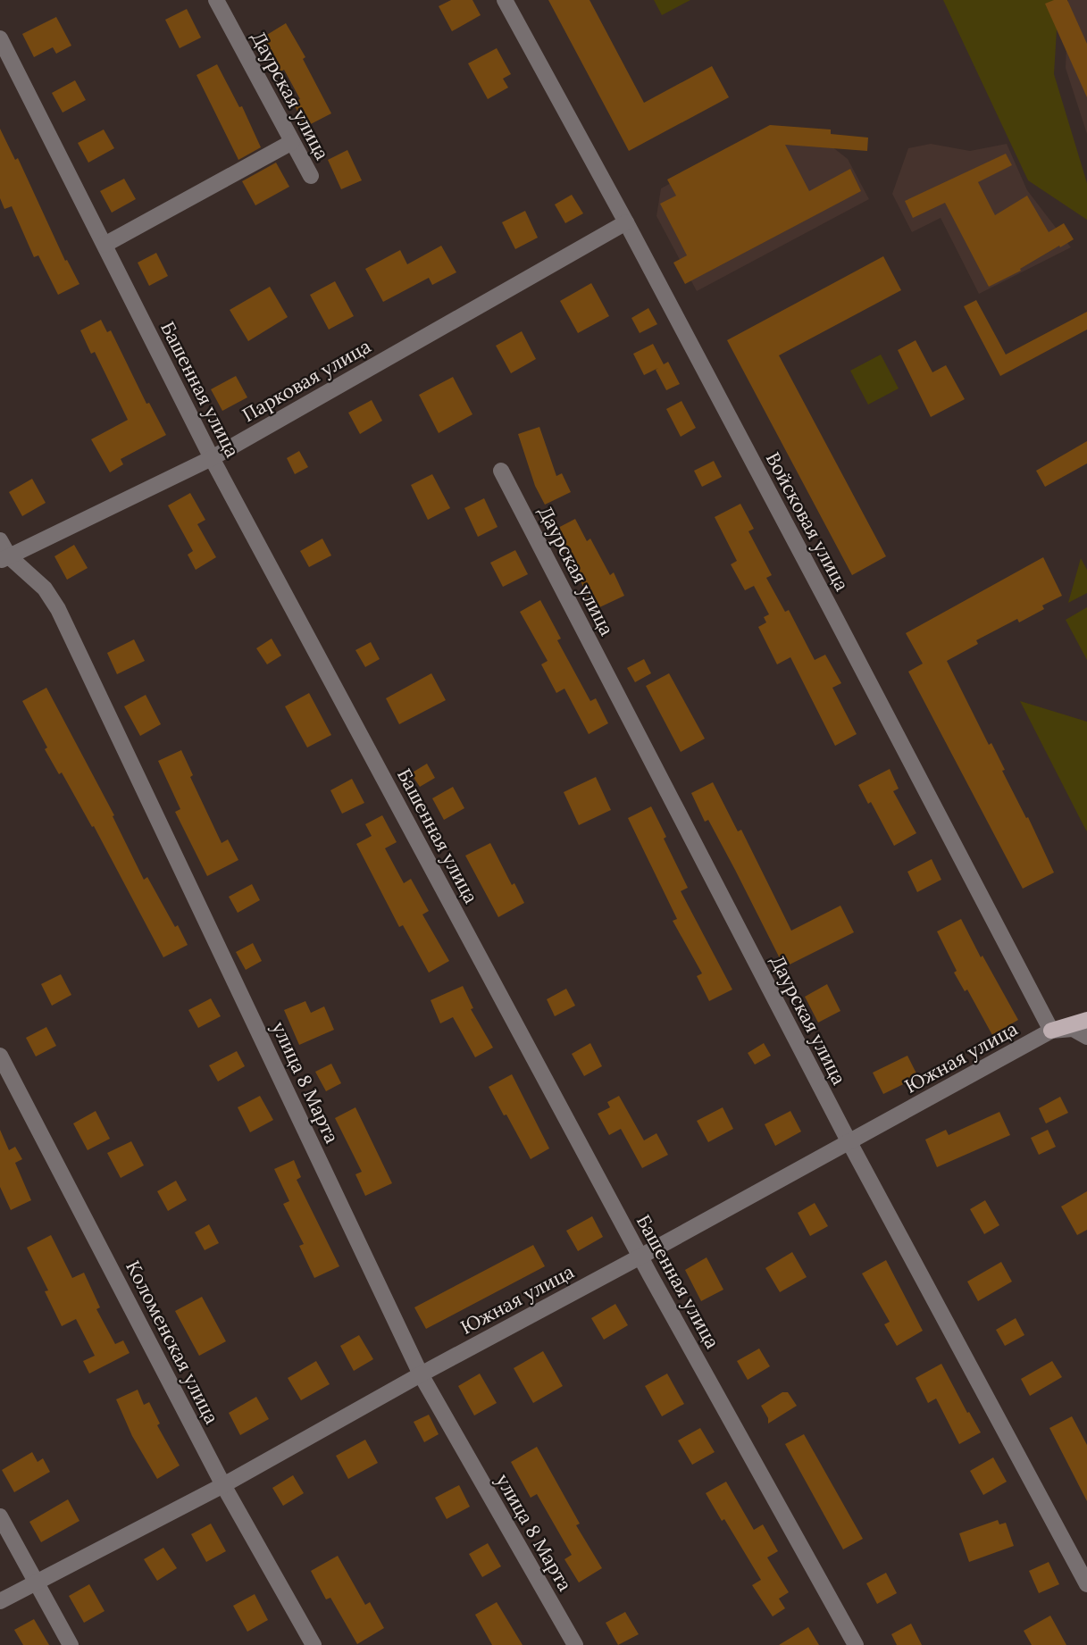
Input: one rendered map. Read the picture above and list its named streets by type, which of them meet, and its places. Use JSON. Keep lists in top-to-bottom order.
{
  "streets": {
    "street": [
      "Даурская улица",
      "Парковая улица",
      "Башенная улица",
      "Войсковая улица",
      "Южная улица",
      "улица 8 Марта",
      "Коломенская улица"
    ]
  },
  "crossings": [
    ["Даурская улица", "Южная улица"],
    ["Парковая улица", "Башенная улица"],
    ["Парковая улица", "Войсковая улица"],
    ["Парковая улица", "улица 8 Марта"],
    ["Башенная улица", "Южная улица"],
    ["Войсковая улица", "Южная улица"],
    ["Южная улица", "улица 8 Марта"],
    ["Южная улица", "Коломенская улица"]
  ]
}
